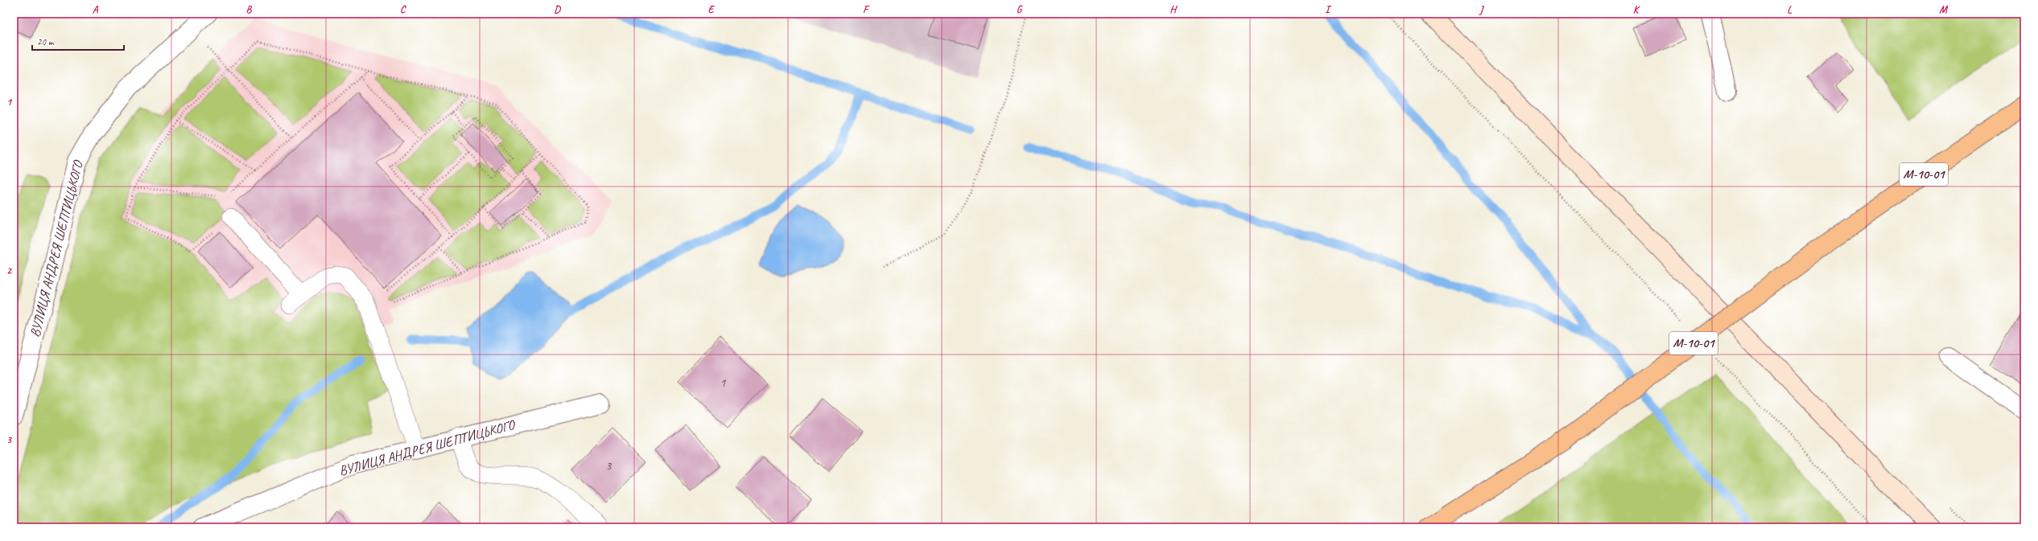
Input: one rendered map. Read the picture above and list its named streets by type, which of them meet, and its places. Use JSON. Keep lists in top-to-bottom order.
{
  "streets": {
    "highway": ["М-10-01"],
    "street": ["ВУЛИЦЯ АНДРЕЯ ШЕПТИЦЬКОГО"]
  },
  "house_numbers": ["1", "3"],
  "scale_bar": "20 m",
  "grid": {
    "columns": [
      "A",
      "B",
      "C",
      "D",
      "E",
      "F",
      "G",
      "H",
      "I",
      "J",
      "K",
      "L",
      "M"
    ],
    "rows": ["1", "2", "3"]
  }
}
